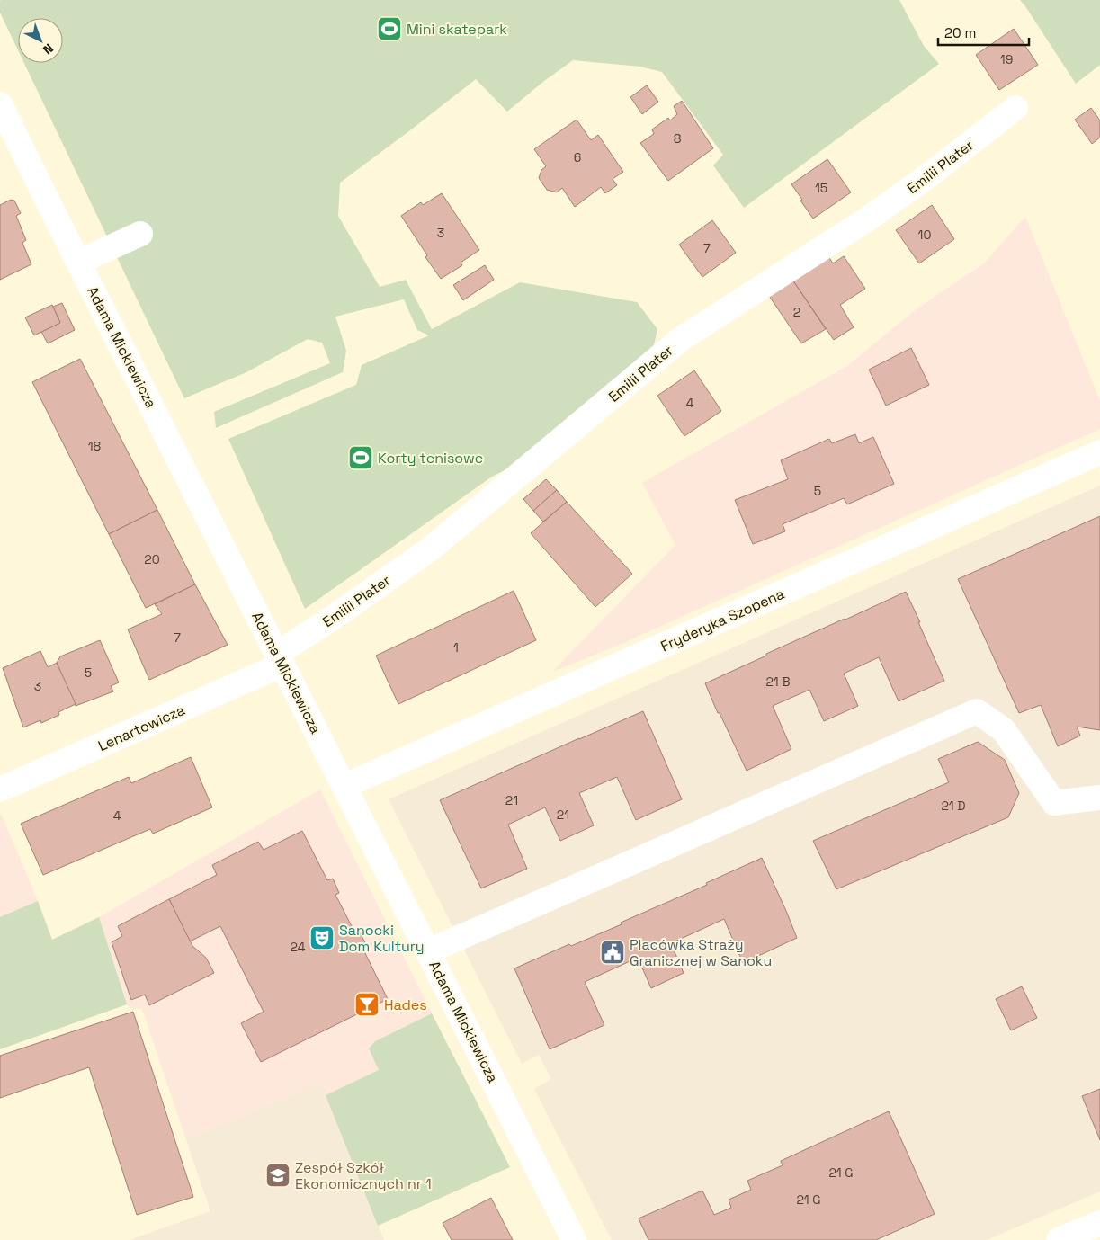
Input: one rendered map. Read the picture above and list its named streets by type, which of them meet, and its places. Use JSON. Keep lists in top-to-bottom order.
{
  "streets": {
    "street": [
      "Emilii Plater",
      "Adama Mickiewicza",
      "Fryderyka Szopena",
      "Lenartowicza"
    ]
  },
  "crossings": [
    ["Emilii Plater", "Adama Mickiewicza"],
    ["Emilii Plater", "Lenartowicza"],
    ["Adama Mickiewicza", "Fryderyka Szopena"],
    ["Adama Mickiewicza", "Lenartowicza"]
  ],
  "places": {
    "sports": ["Mini skatepark", "Korty tenisowe"],
    "theatre": ["Sanocki Dom Kultury"],
    "public building": ["Placówka Straży Granicznej w Sanoku"],
    "bar": ["Hades"],
    "school or university": ["Zespół Szkół Ekonomicznych nr 1"]
  },
  "house_numbers": [
    "19",
    "8",
    "6",
    "15",
    "3",
    "10",
    "7",
    "2",
    "4",
    "18",
    "5",
    "20",
    "7",
    "1",
    "5",
    "21 B",
    "3",
    "21",
    "21 D",
    "21",
    "4",
    "24",
    "21 G",
    "21 G"
  ],
  "scale_bar": "20 m",
  "north": "bottom right"
}
